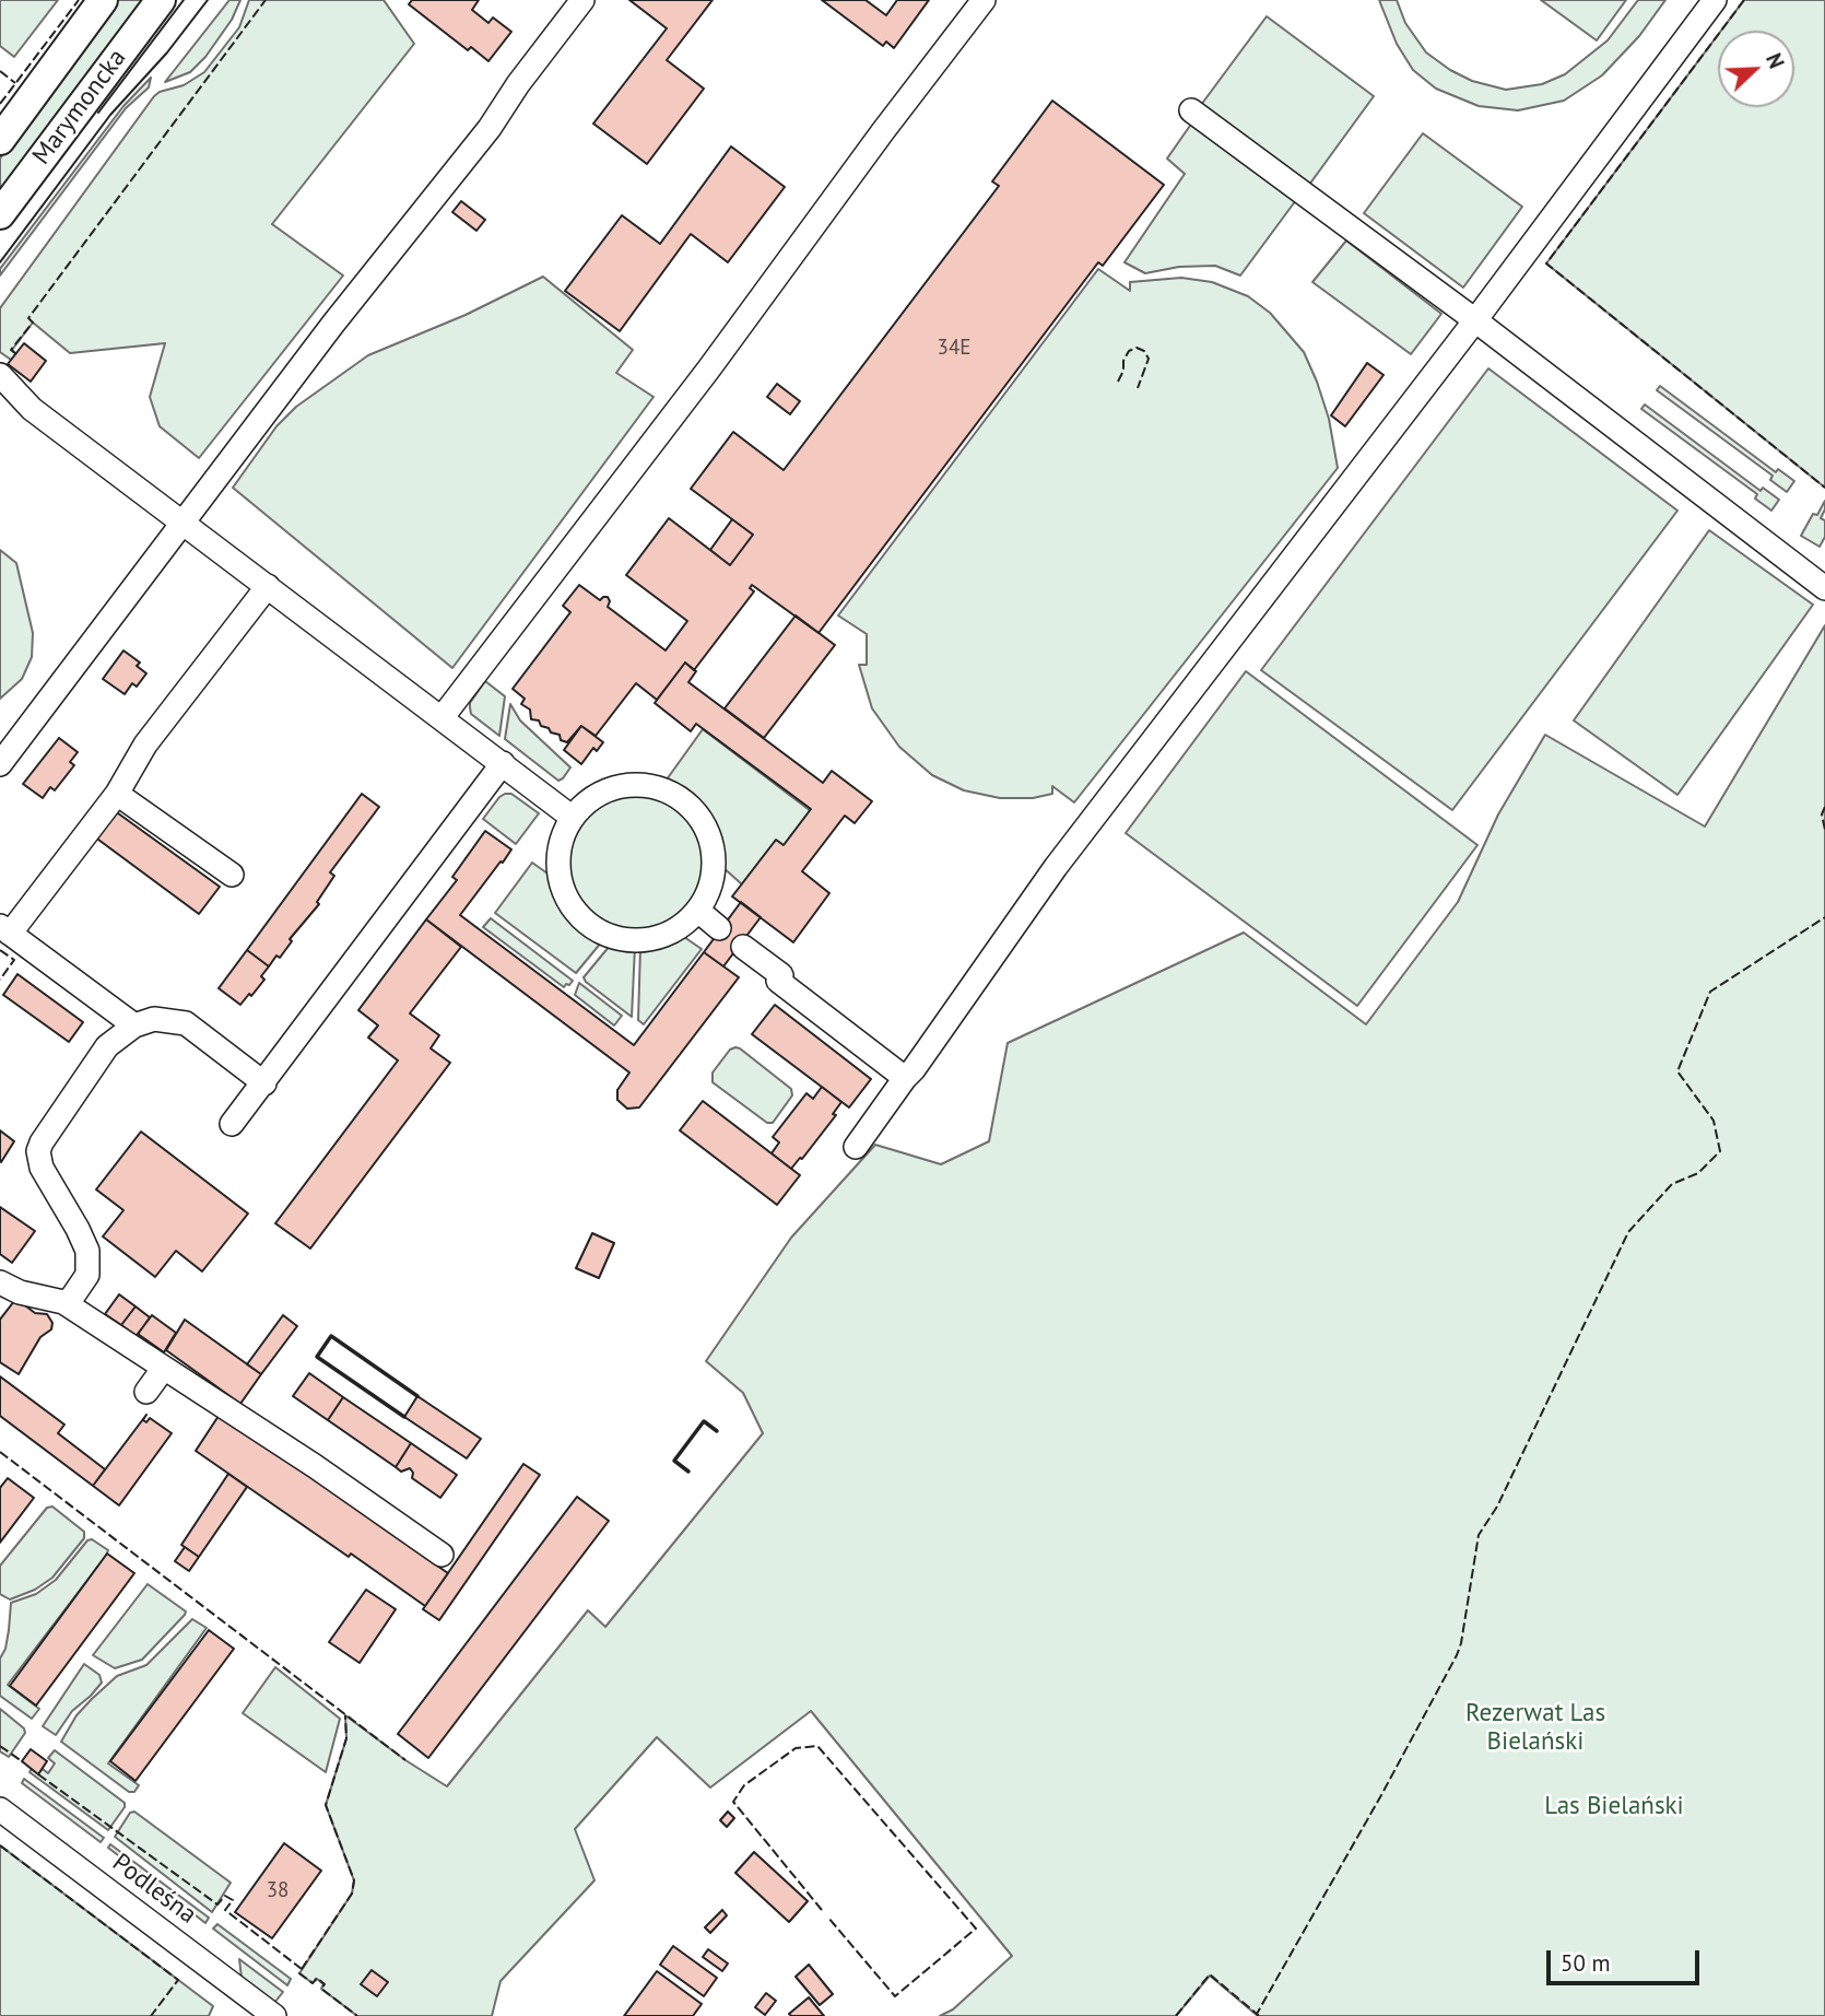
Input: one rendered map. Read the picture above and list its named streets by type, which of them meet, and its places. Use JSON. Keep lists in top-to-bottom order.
{
  "streets": {
    "main road": ["Marymoncka"],
    "street": ["Podleśna"]
  },
  "parks": ["Rezerwat Las Bielański", "Las Bielański"],
  "house_numbers": ["34E", "38"],
  "scale_bar": "50 m",
  "north": "top right"
}
